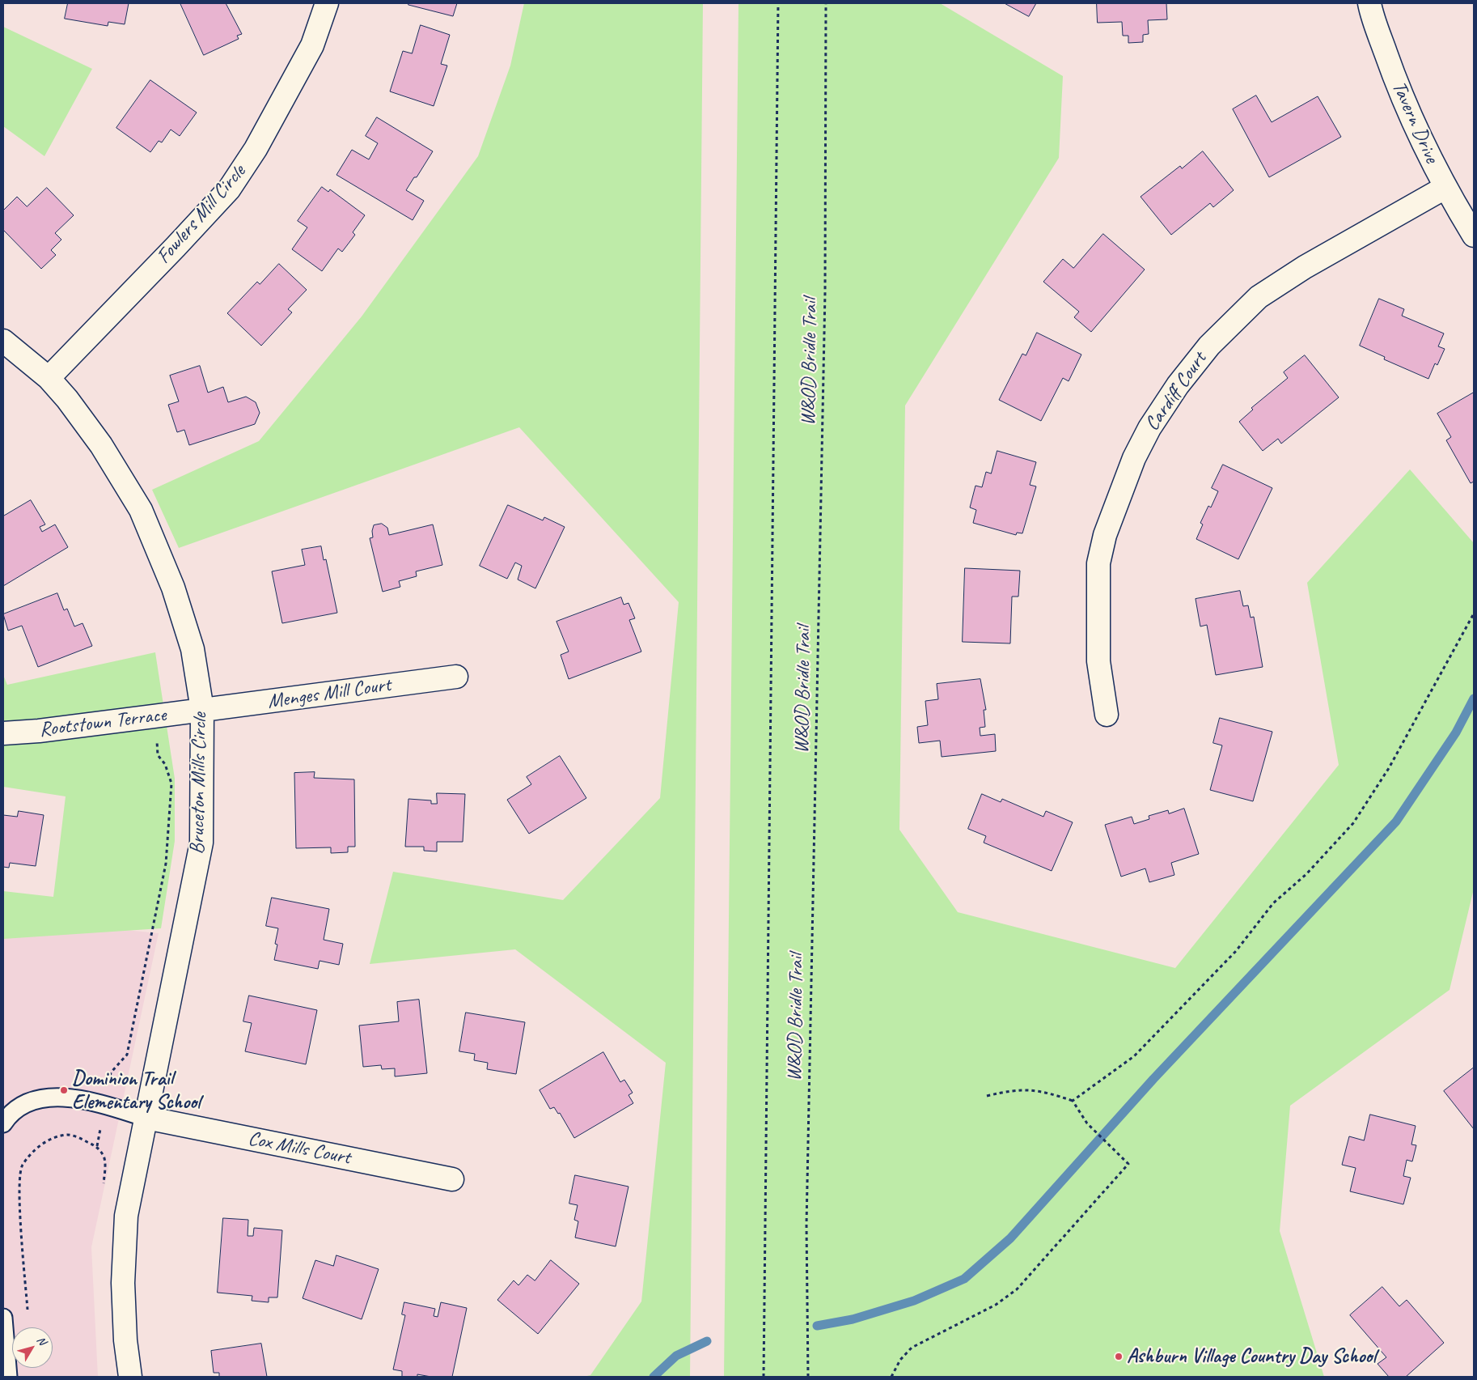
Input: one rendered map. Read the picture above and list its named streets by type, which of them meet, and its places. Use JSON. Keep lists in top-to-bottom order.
{
  "streets": {
    "street": [
      "Tavern Drive",
      "Fowlers Mill Circle",
      "Cardiff Court",
      "Menges Mill Court",
      "Rootstown Terrace",
      "Bruceton Mills Circle",
      "Cox Mills Court"
    ],
    "path": ["W&OD Bridle Trail"]
  },
  "crossings": [
    ["Tavern Drive", "Cardiff Court"],
    ["Fowlers Mill Circle", "Bruceton Mills Circle"],
    ["Menges Mill Court", "Rootstown Terrace"],
    ["Menges Mill Court", "Bruceton Mills Circle"],
    ["Rootstown Terrace", "Bruceton Mills Circle"],
    ["Bruceton Mills Circle", "Cox Mills Court"]
  ],
  "places": ["Dominion Trail Elementary School", "Ashburn Village Country Day School"],
  "north": "top right"
}
